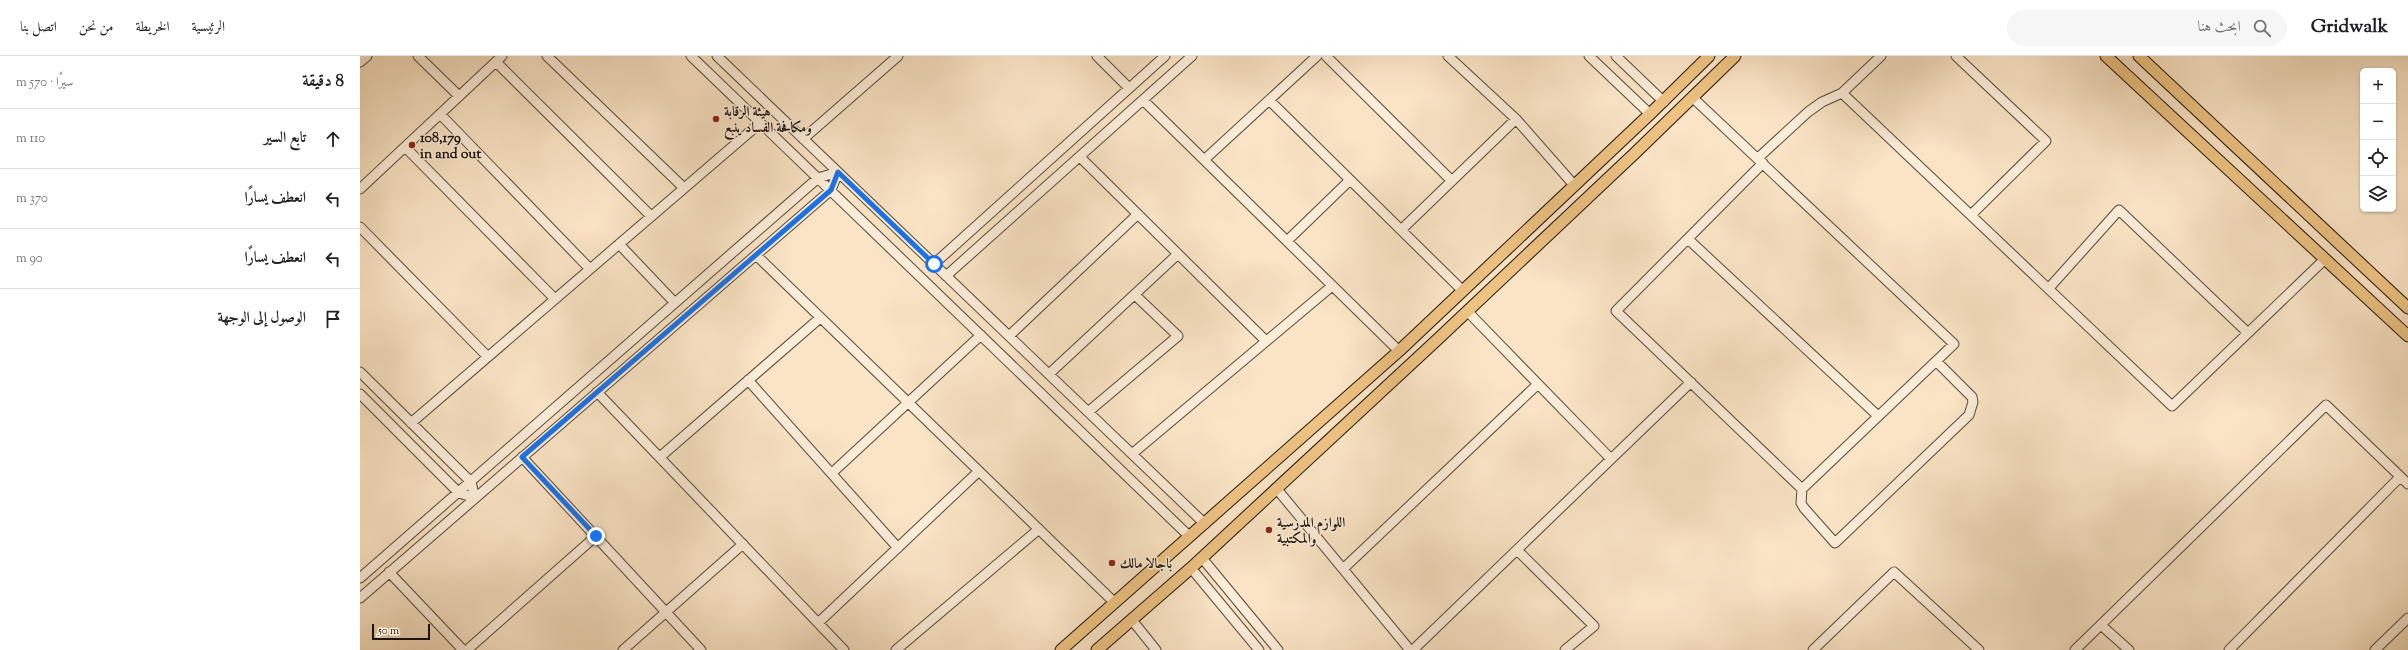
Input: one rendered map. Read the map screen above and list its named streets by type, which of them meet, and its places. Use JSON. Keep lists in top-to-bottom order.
{
  "places": [
    "هيئة الرقابة ومكافحة الفساد ينبع",
    "108,179 in and out",
    "اللوازم المدرسية والمكتبية",
    "باجالا مالك"
  ],
  "scale_bar": "50 m",
  "page": {
    "header": "Gridwalk",
    "search": "ابحث هنا",
    "nav": [
      "الرئيسية",
      "الخريطة",
      "من نحن",
      "اتصل بنا"
    ],
    "heading": ["8 دقيقة", "سيرًا · 570 m"],
    "map_buttons": ["+", "−"],
    "list": [
      ["تابع السير", "110 m"],
      ["انعطف يسارًا", "370 m"],
      ["انعطف يسارًا", "90 m"],
      "الوصول إلى الوجهة"
    ],
    "scale": "50 m"
  }
}
